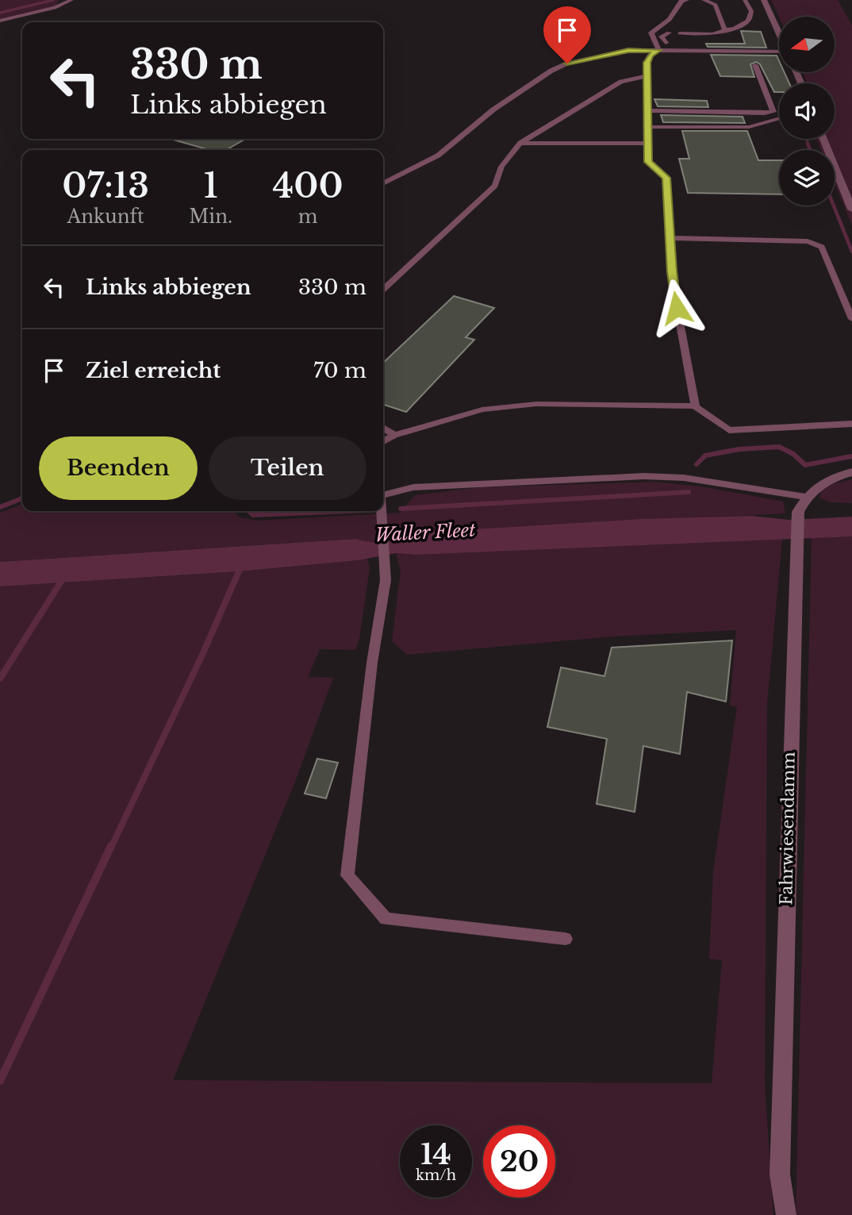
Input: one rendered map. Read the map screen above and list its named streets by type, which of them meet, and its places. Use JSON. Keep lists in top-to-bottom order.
{
  "streets": {
    "street": ["Fahrwiesendamm"]
  },
  "water": ["Waller Fleet"],
  "north": "left",
  "page": {
    "turn": ["330 m", "Links abbiegen"],
    "eta": [
      "07:13",
      "Ankunft",
      "1",
      "Min.",
      "400",
      "m"
    ],
    "list": [
      {
        "name": "Links abbiegen",
        "value": "330 m"
      },
      {
        "name": "Ziel erreicht",
        "value": "70 m"
      }
    ],
    "buttons": ["Beenden", "Teilen"],
    "speed": "14 km/h",
    "limit": "20"
  }
}
